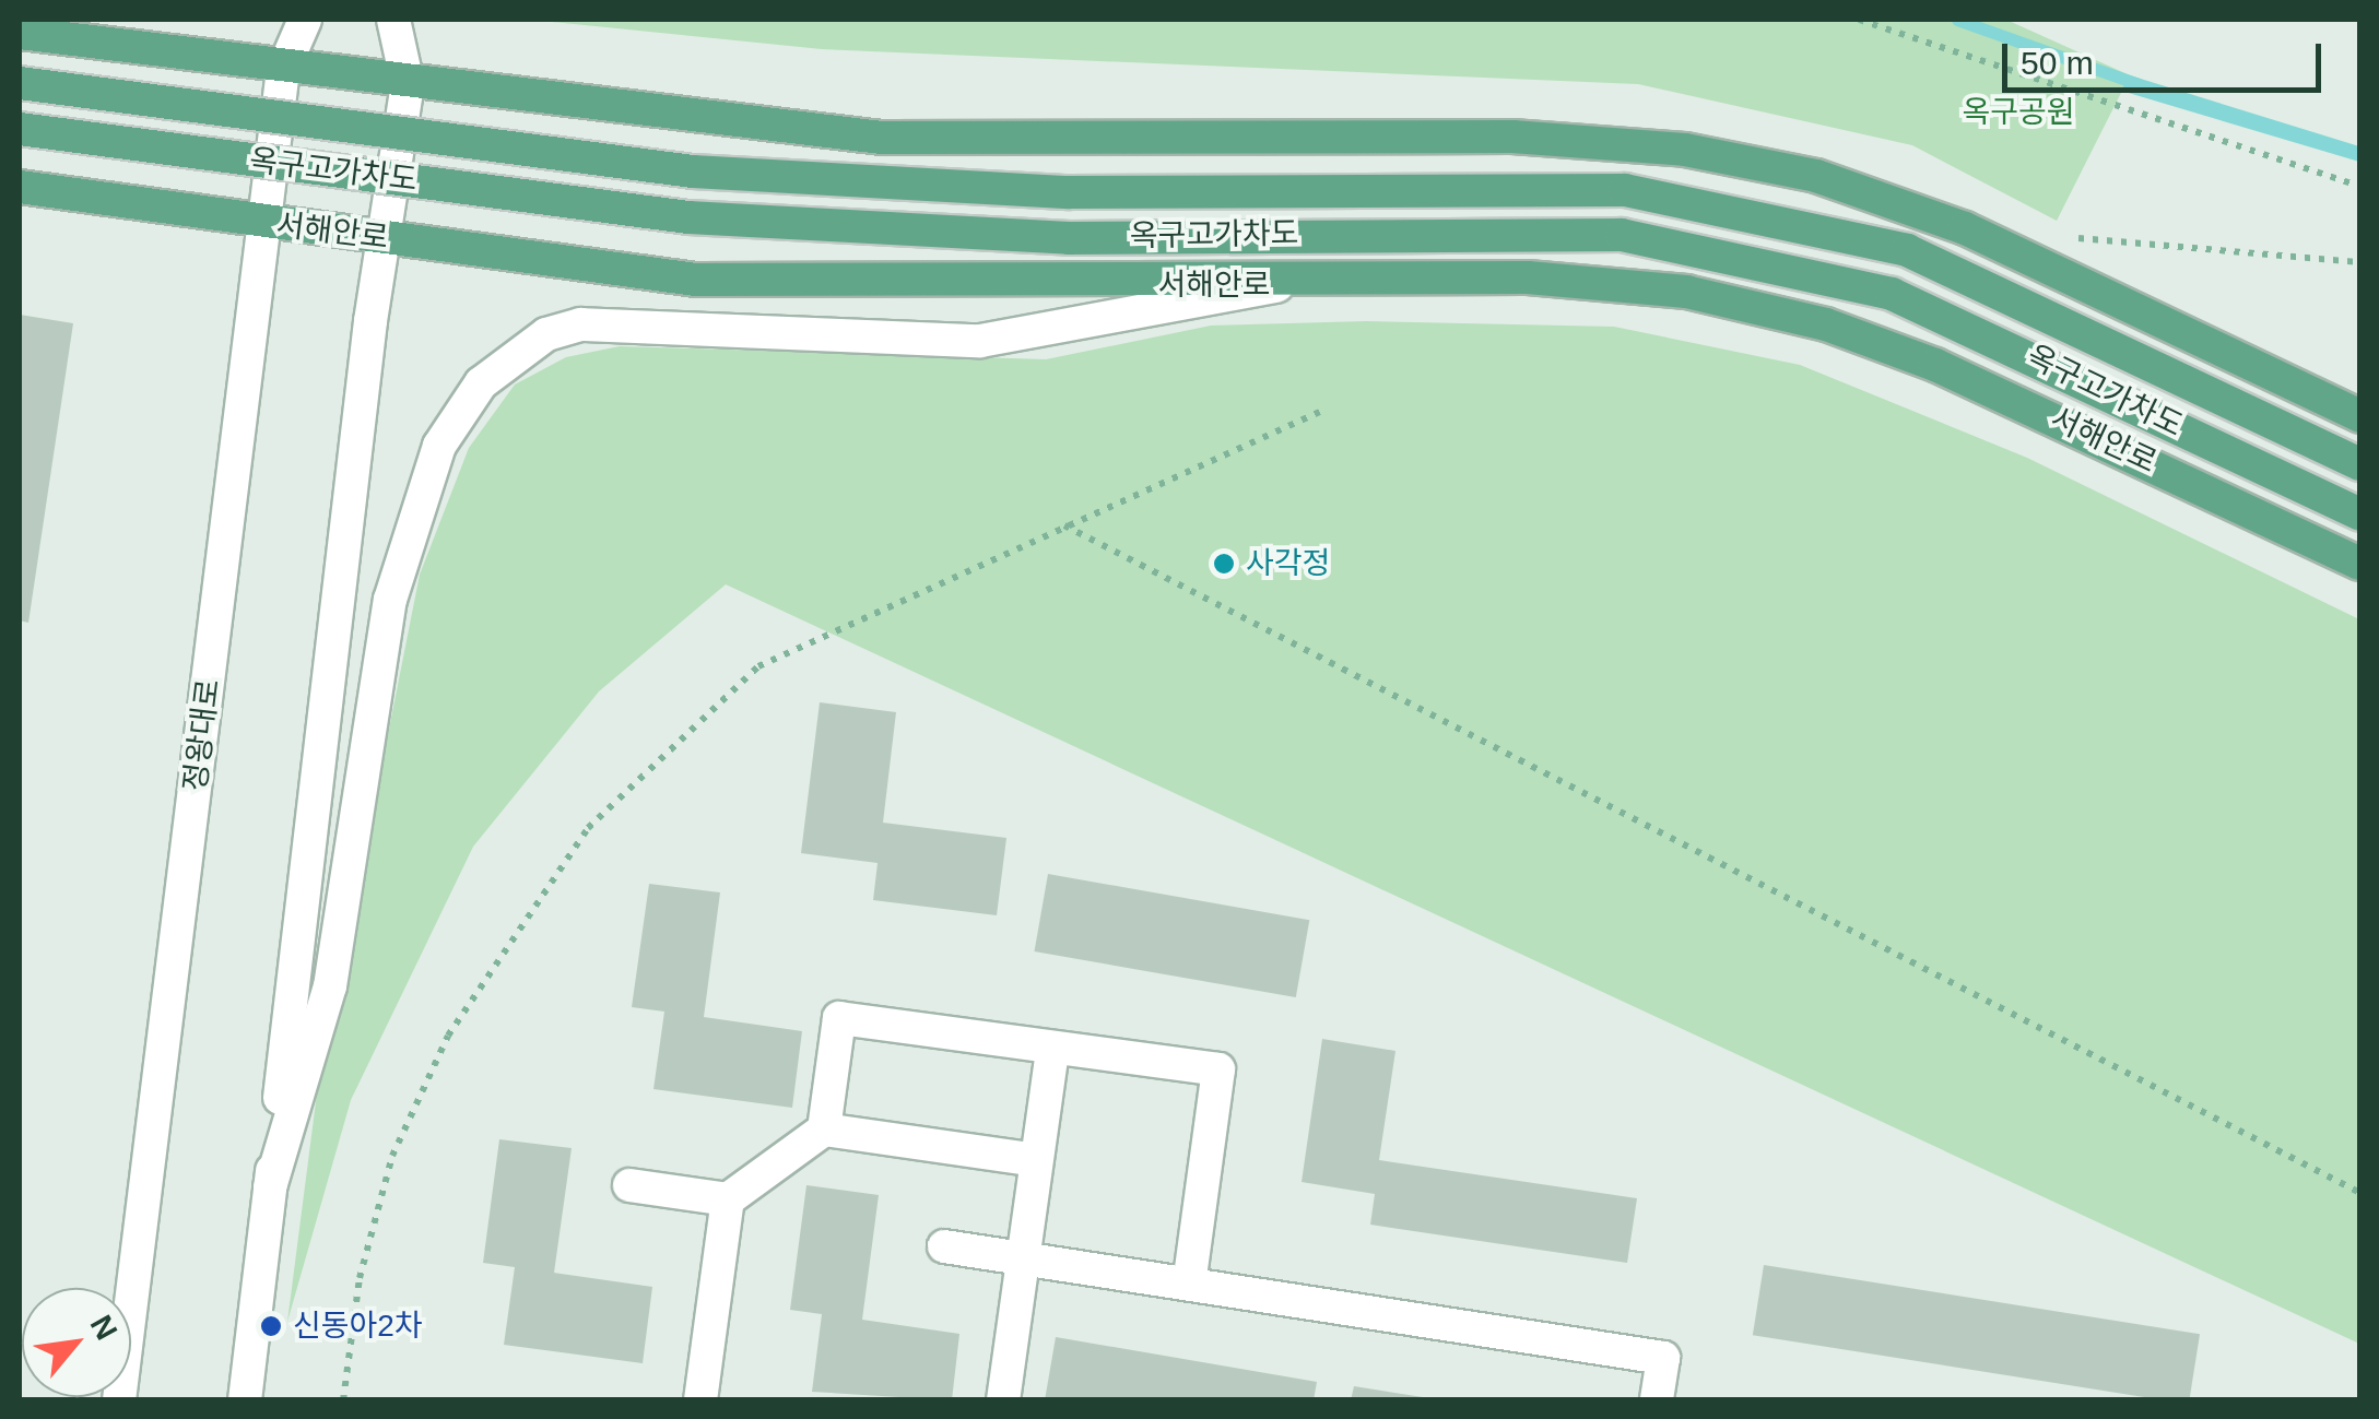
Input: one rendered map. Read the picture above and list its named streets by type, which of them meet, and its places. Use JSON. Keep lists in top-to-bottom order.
{
  "streets": {
    "main road": ["옥구고가차도", "서해안로"],
    "street": ["정왕대로"]
  },
  "crossings": [
    ["서해안로", "정왕대로"]
  ],
  "parks": ["옥구공원"],
  "places": ["사각정", "신동아2차"],
  "scale_bar": "50 m",
  "north": "top right"
}
